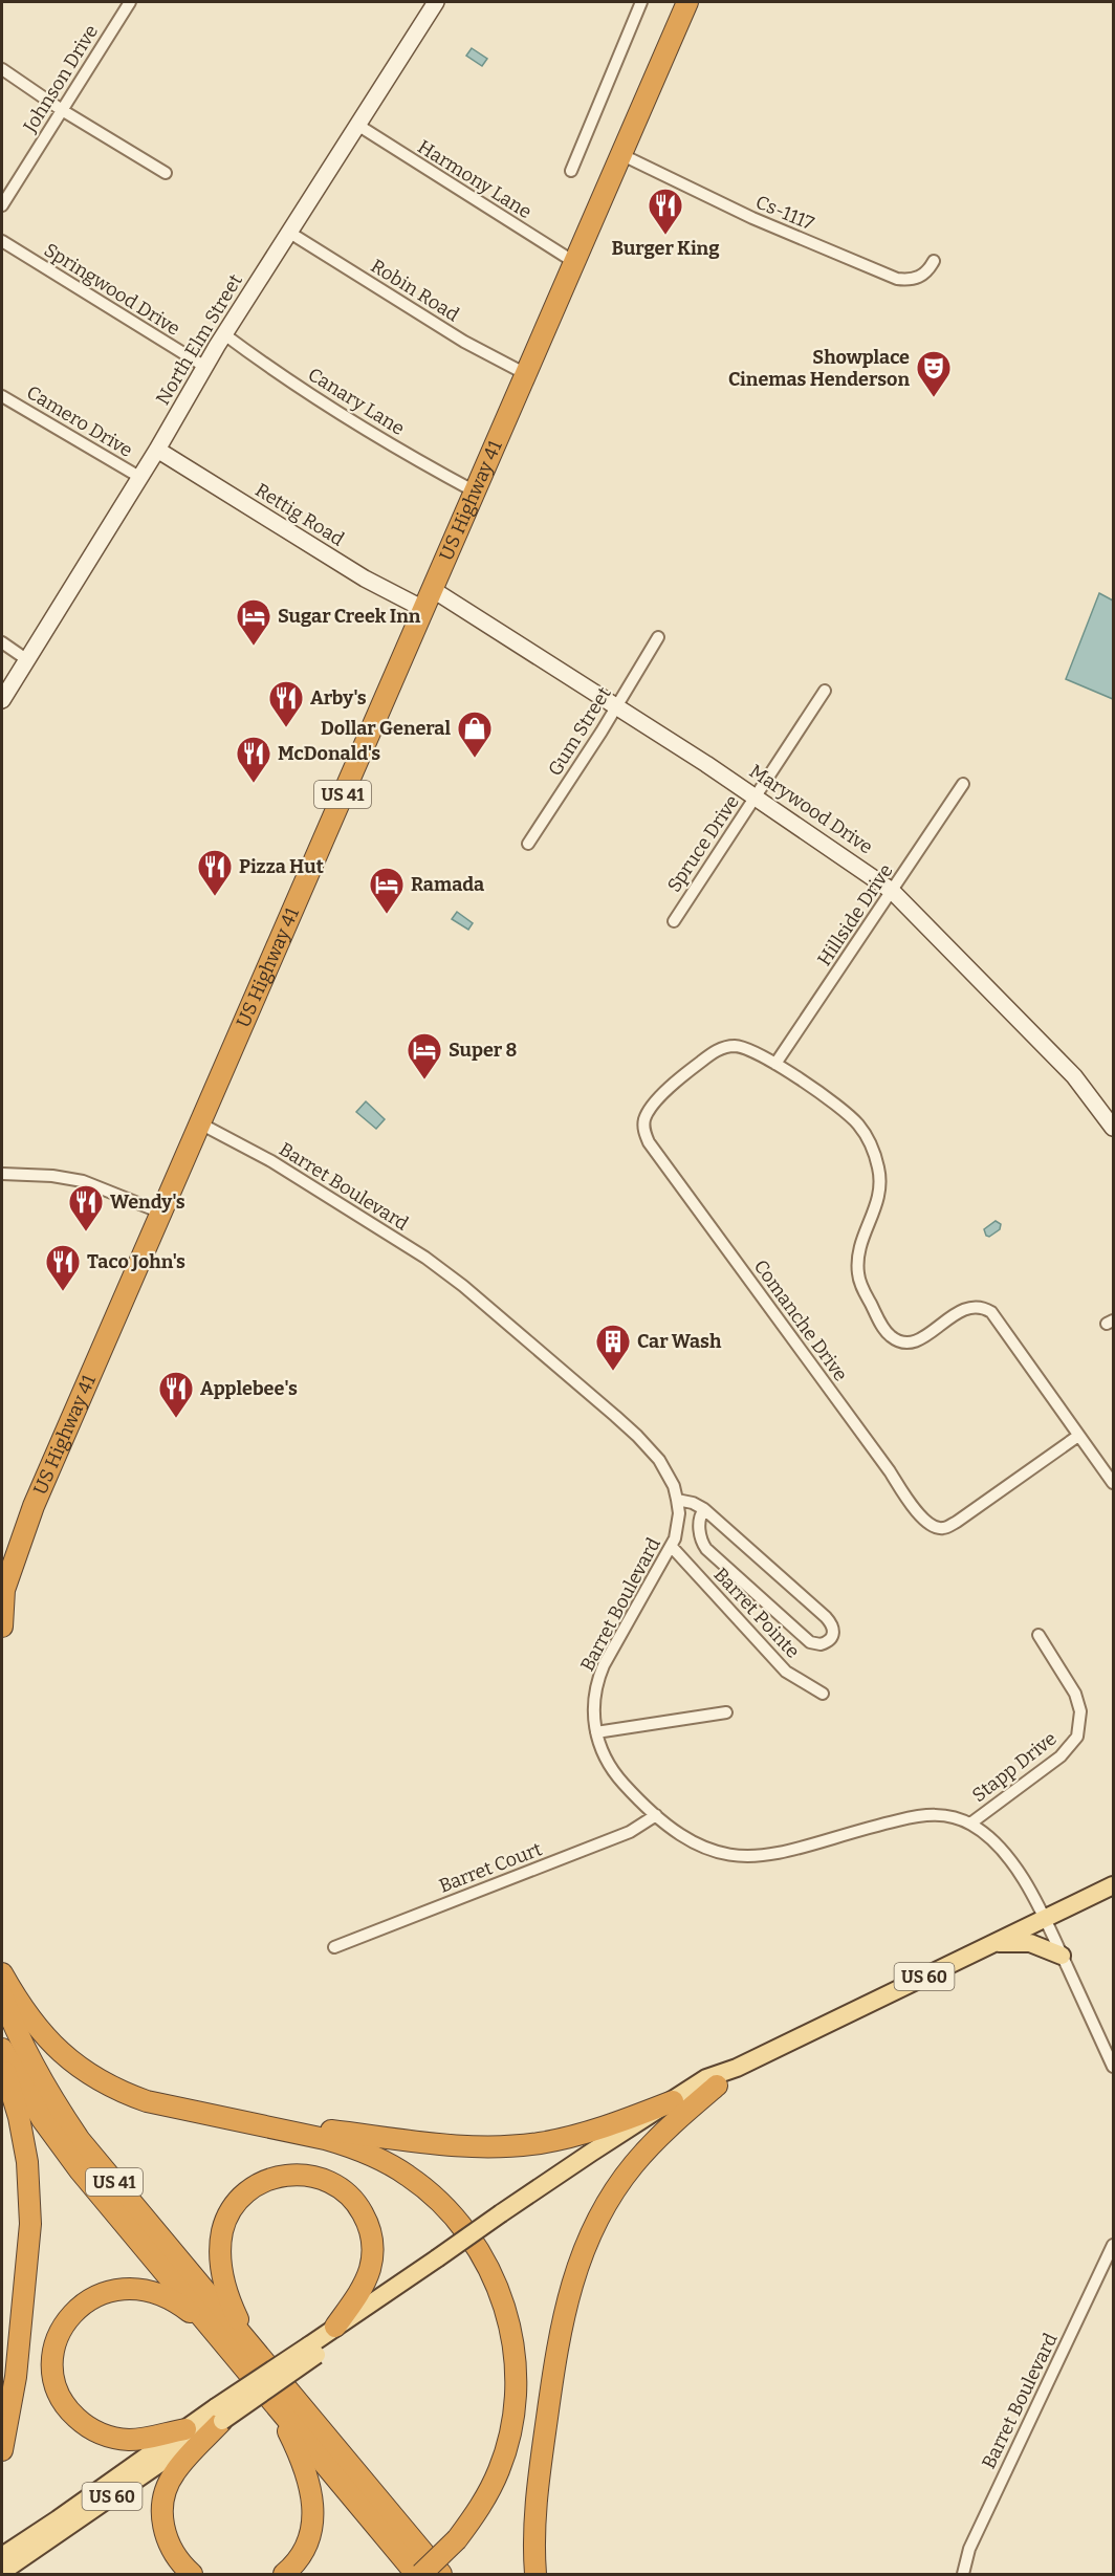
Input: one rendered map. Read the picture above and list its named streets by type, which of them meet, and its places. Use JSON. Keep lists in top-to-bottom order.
{
  "streets": {
    "highway": ["US Highway 41", "US 41"],
    "main road": ["US 60"],
    "street": [
      "Johnson Drive",
      "Harmony Lane",
      "Cs-1117",
      "Springwood Drive",
      "Robin Road",
      "North Elm Street",
      "Canary Lane",
      "Camero Drive",
      "Rettig Road",
      "Gum Street",
      "Marywood Drive",
      "Spruce Drive",
      "Hillside Drive",
      "Barret Boulevard",
      "Comanche Drive",
      "Barret Pointe",
      "Stapp Drive",
      "Barret Court"
    ]
  },
  "crossings": [
    ["Harmony Lane", "North Elm Street"],
    ["Harmony Lane", "US Highway 41"],
    ["Cs-1117", "US Highway 41"],
    ["Springwood Drive", "North Elm Street"],
    ["Robin Road", "North Elm Street"],
    ["Robin Road", "US Highway 41"],
    ["North Elm Street", "Canary Lane"],
    ["North Elm Street", "Camero Drive"],
    ["North Elm Street", "Rettig Road"],
    ["Canary Lane", "US Highway 41"],
    ["US Highway 41", "Rettig Road"],
    ["US Highway 41", "US 41"],
    ["US Highway 41", "Marywood Drive"],
    ["US Highway 41", "Barret Boulevard"],
    ["Gum Street", "Marywood Drive"],
    ["Marywood Drive", "Spruce Drive"],
    ["Marywood Drive", "Hillside Drive"],
    ["Hillside Drive", "Comanche Drive"],
    ["Barret Boulevard", "Barret Pointe"],
    ["Barret Boulevard", "Stapp Drive"],
    ["Barret Boulevard", "Barret Court"],
    ["Barret Boulevard", "US 60"]
  ],
  "places": {
    "restaurant": [
      "Burger King",
      "Arby's",
      "McDonald's",
      "Pizza Hut",
      "Wendy's",
      "Taco John's",
      "Applebee's"
    ],
    "theatre": ["Showplace Cinemas Henderson"],
    "hotel": ["Sugar Creek Inn", "Ramada", "Super 8"],
    "shop": ["Dollar General"],
    "building": ["Car Wash"]
  }
}
